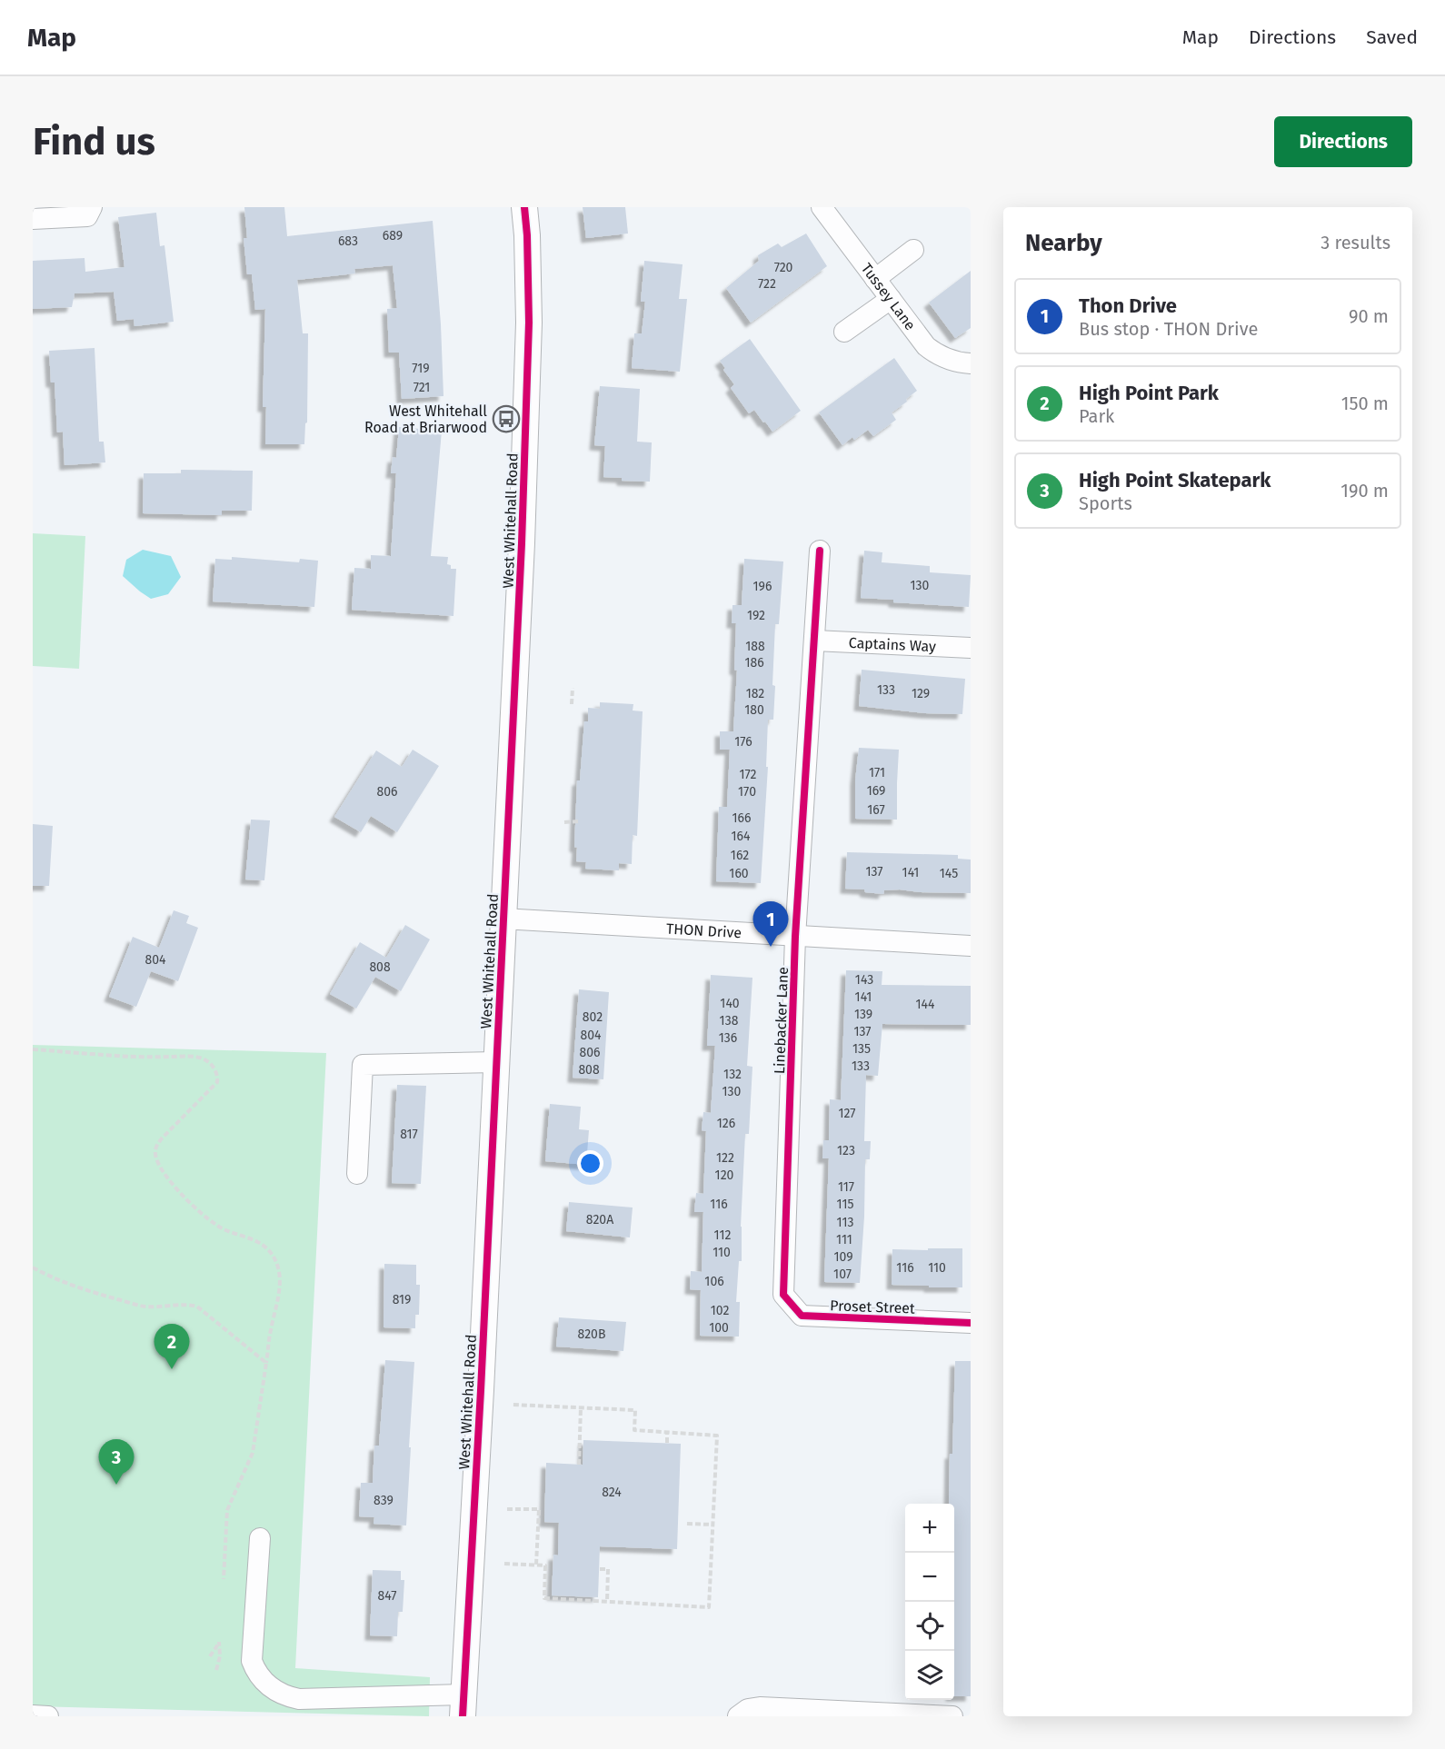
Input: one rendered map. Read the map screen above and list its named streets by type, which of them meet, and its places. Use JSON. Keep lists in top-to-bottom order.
{
  "streets": {
    "main road": ["West Whitehall Road"],
    "street": [
      "Tussey Lane",
      "Captains Way",
      "THON Drive",
      "Linebacker Lane",
      "Proset Street"
    ]
  },
  "crossings": [
    ["West Whitehall Road", "THON Drive"],
    ["Captains Way", "Linebacker Lane"],
    ["THON Drive", "Linebacker Lane"],
    ["Linebacker Lane", "Proset Street"]
  ],
  "places": {
    "bus stop": ["West Whitehall Road at Briarwood"]
  },
  "house_numbers": [
    "689",
    "683",
    "720",
    "722",
    "719",
    "721",
    "130",
    "196",
    "192",
    "188",
    "186",
    "133",
    "182",
    "129",
    "180",
    "176",
    "171",
    "172",
    "169",
    "806",
    "170",
    "167",
    "166",
    "164",
    "162",
    "137",
    "141",
    "160",
    "145",
    "804",
    "808",
    "143",
    "141",
    "140",
    "144",
    "139",
    "802",
    "138",
    "137",
    "804",
    "136",
    "135",
    "806",
    "133",
    "808",
    "132",
    "130",
    "127",
    "126",
    "817",
    "123",
    "122",
    "120",
    "117",
    "116",
    "115",
    "820A",
    "113",
    "112",
    "111",
    "110",
    "109",
    "116",
    "110",
    "107",
    "106",
    "819",
    "102",
    "100",
    "820B",
    "824",
    "839",
    "847"
  ],
  "page": {
    "header": "Map",
    "nav": ["Map", "Directions", "Saved"],
    "buttons": "Directions",
    "title": "Find us",
    "heading": ["Nearby", "3 results"],
    "list": [
      {
        "mark": "1",
        "name": "Thon Drive",
        "note": "Bus stop · THON Drive",
        "value": "90 m"
      },
      {
        "mark": "2",
        "name": "High Point Park",
        "note": "Park",
        "value": "150 m"
      },
      {
        "mark": "3",
        "name": "High Point Skatepark",
        "note": "Sports",
        "value": "190 m"
      }
    ],
    "pins": ["1", "2", "3"],
    "map_buttons": ["+", "−"]
  }
}
